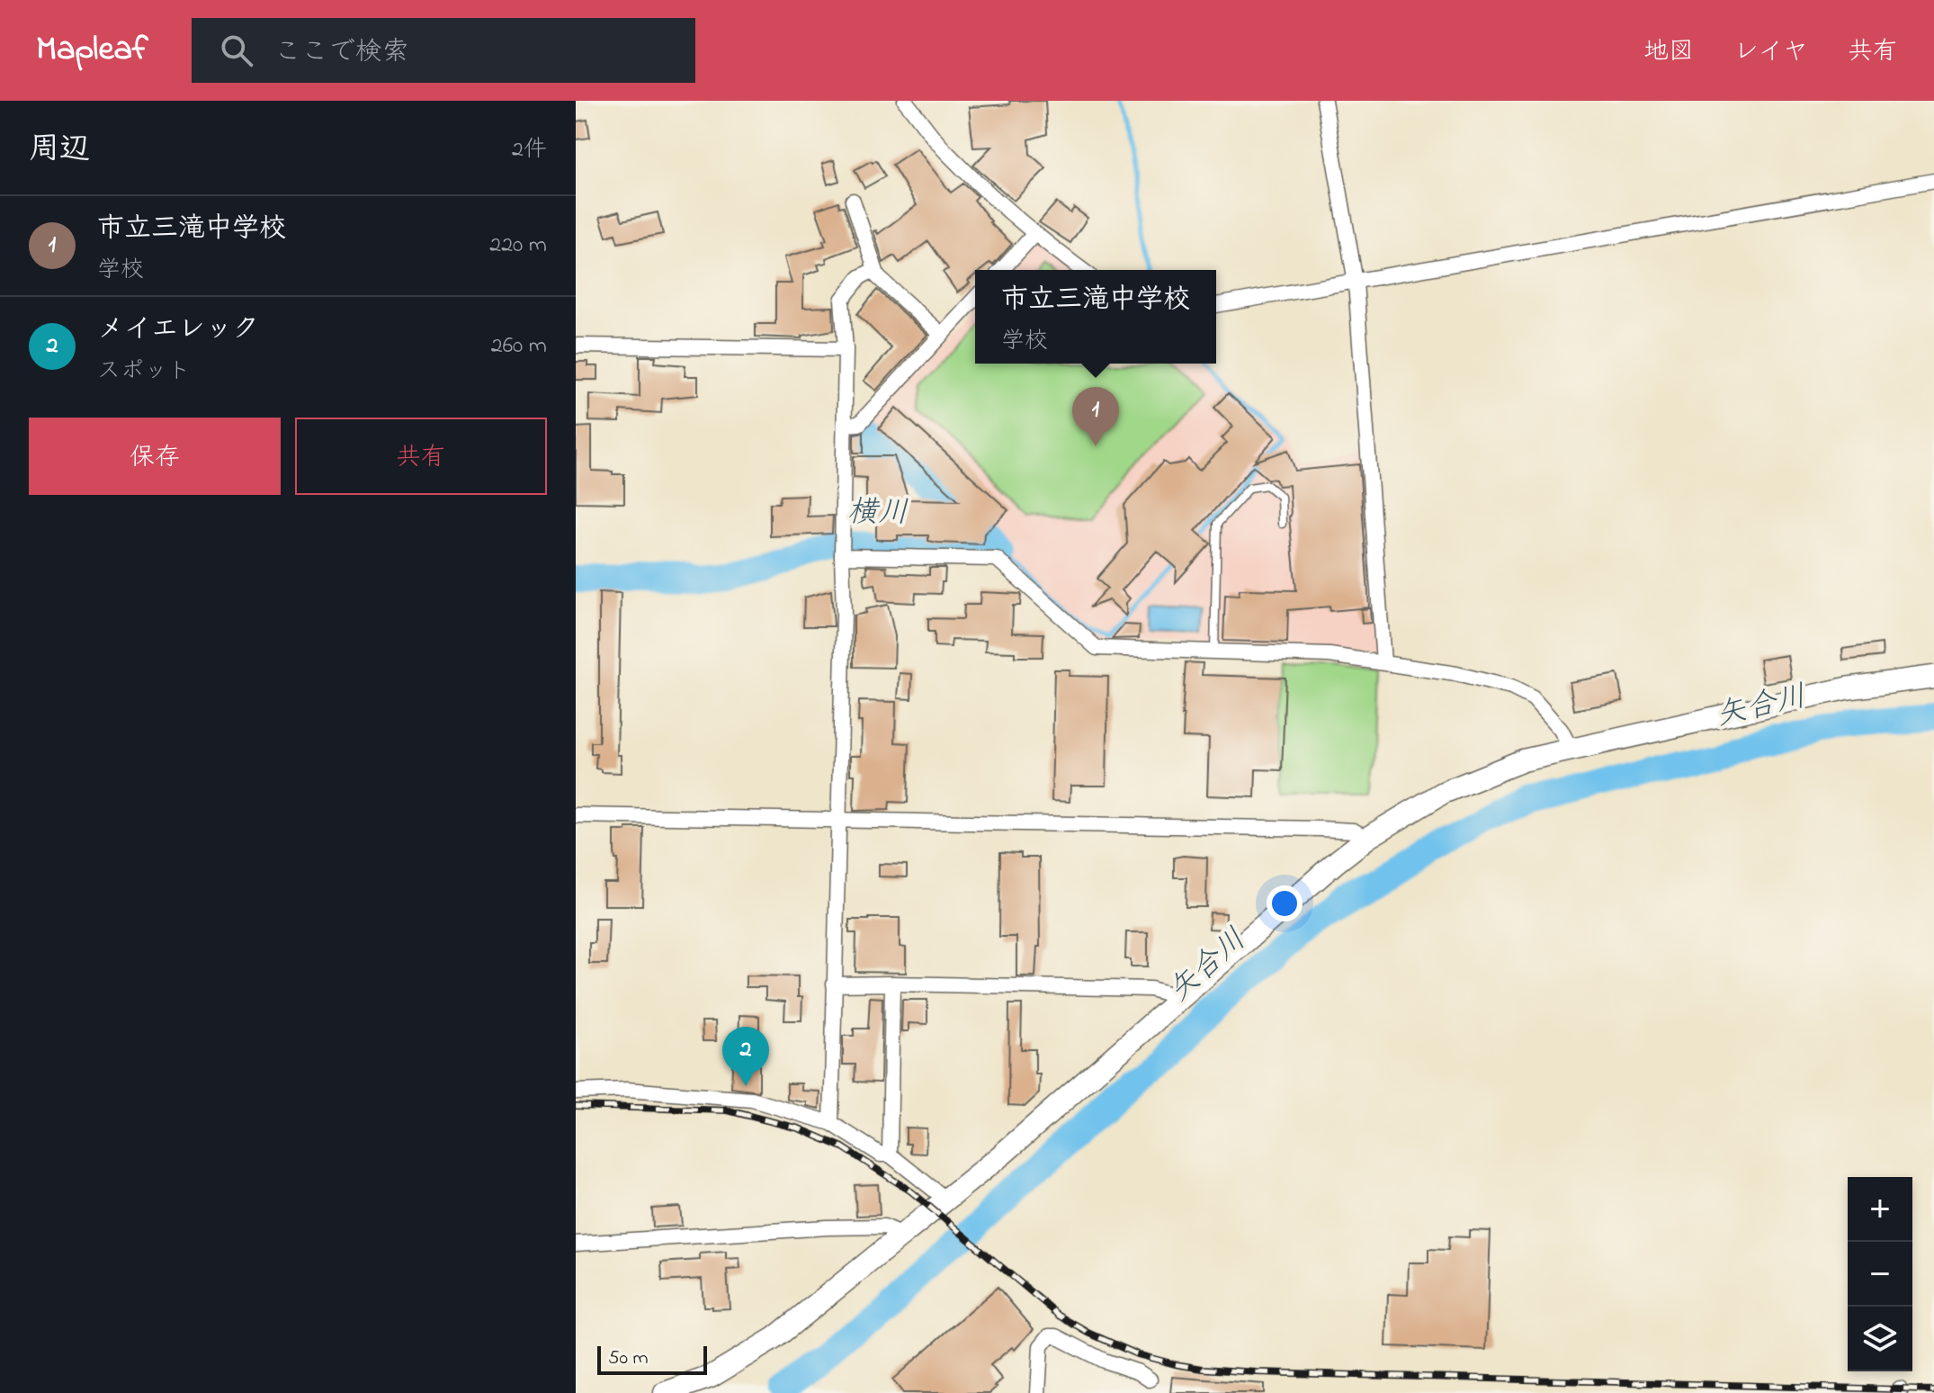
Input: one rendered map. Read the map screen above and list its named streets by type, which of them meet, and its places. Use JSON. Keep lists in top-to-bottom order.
{
  "water": ["横川", "矢合川"],
  "scale_bar": "50 m",
  "page": {
    "header": "Mapleaf",
    "search": "ここで検索",
    "nav": ["地図", "レイヤ", "共有"],
    "heading": ["周辺", "2件"],
    "list": [
      {
        "mark": "1",
        "name": "市立三滝中学校",
        "note": "学校",
        "value": "220 m"
      },
      {
        "mark": "2",
        "name": "メイエレック",
        "note": "スポット",
        "value": "260 m"
      }
    ],
    "popup": ["市立三滝中学校", "学校"],
    "pins": ["1", "2"],
    "buttons": ["保存", "共有"],
    "map_buttons": ["+", "−"],
    "scale": "50 m"
  }
}
